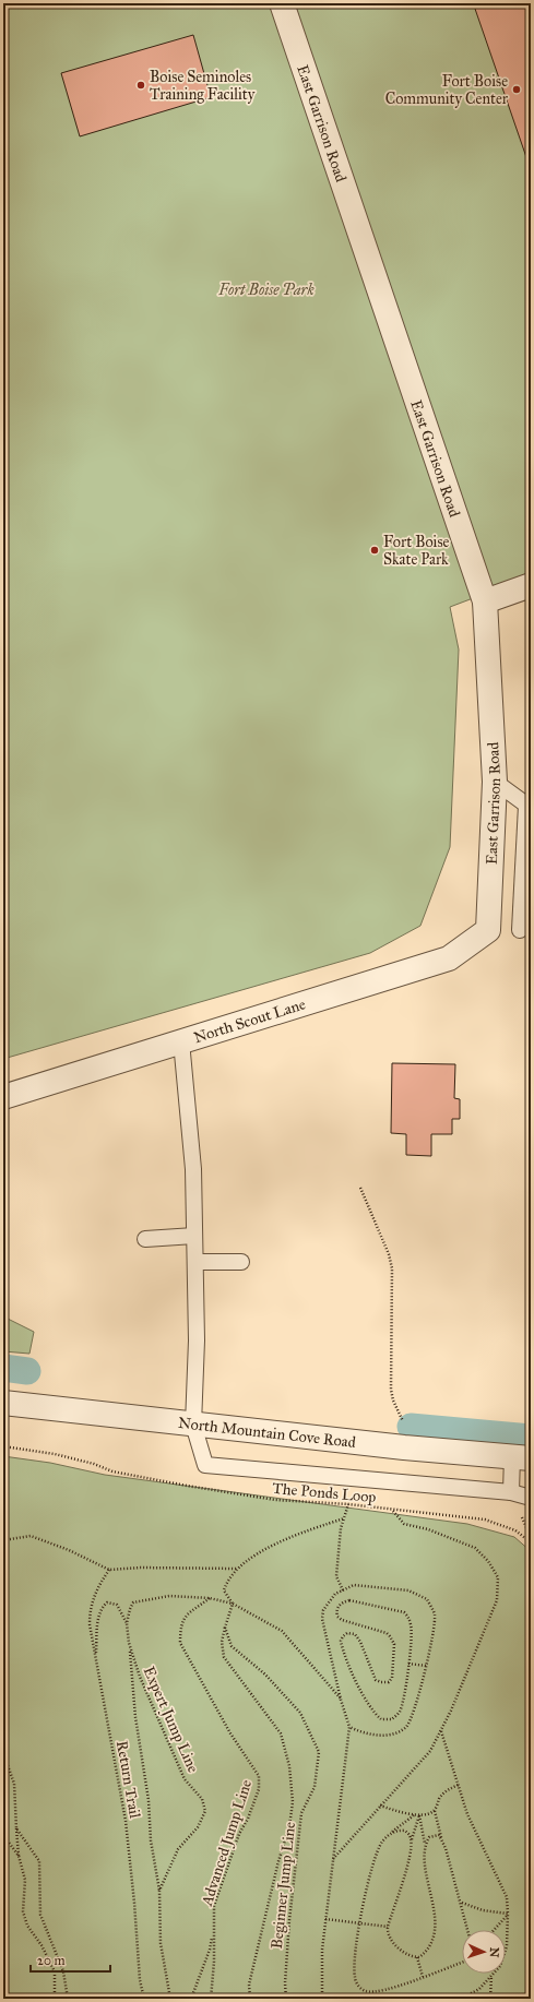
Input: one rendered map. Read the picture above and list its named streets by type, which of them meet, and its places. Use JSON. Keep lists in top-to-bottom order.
{
  "streets": {
    "street": ["East Garrison Road", "North Scout Lane", "North Mountain Cove Road"],
    "path": [
      "The Ponds Loop",
      "Expert Jump Line",
      "Return Trail",
      "Advanced Jump Line",
      "Beginner Jump Line"
    ]
  },
  "crossings": [
    ["East Garrison Road", "North Scout Lane"],
    ["Expert Jump Line", "Return Trail"],
    ["Expert Jump Line", "Advanced Jump Line"]
  ],
  "parks": ["Fort Boise Park"],
  "places": ["Boise Seminoles Training Facility", "Fort Boise Community Center", "Fort Boise Skate Park"],
  "scale_bar": "20 m",
  "north": "right"
}
